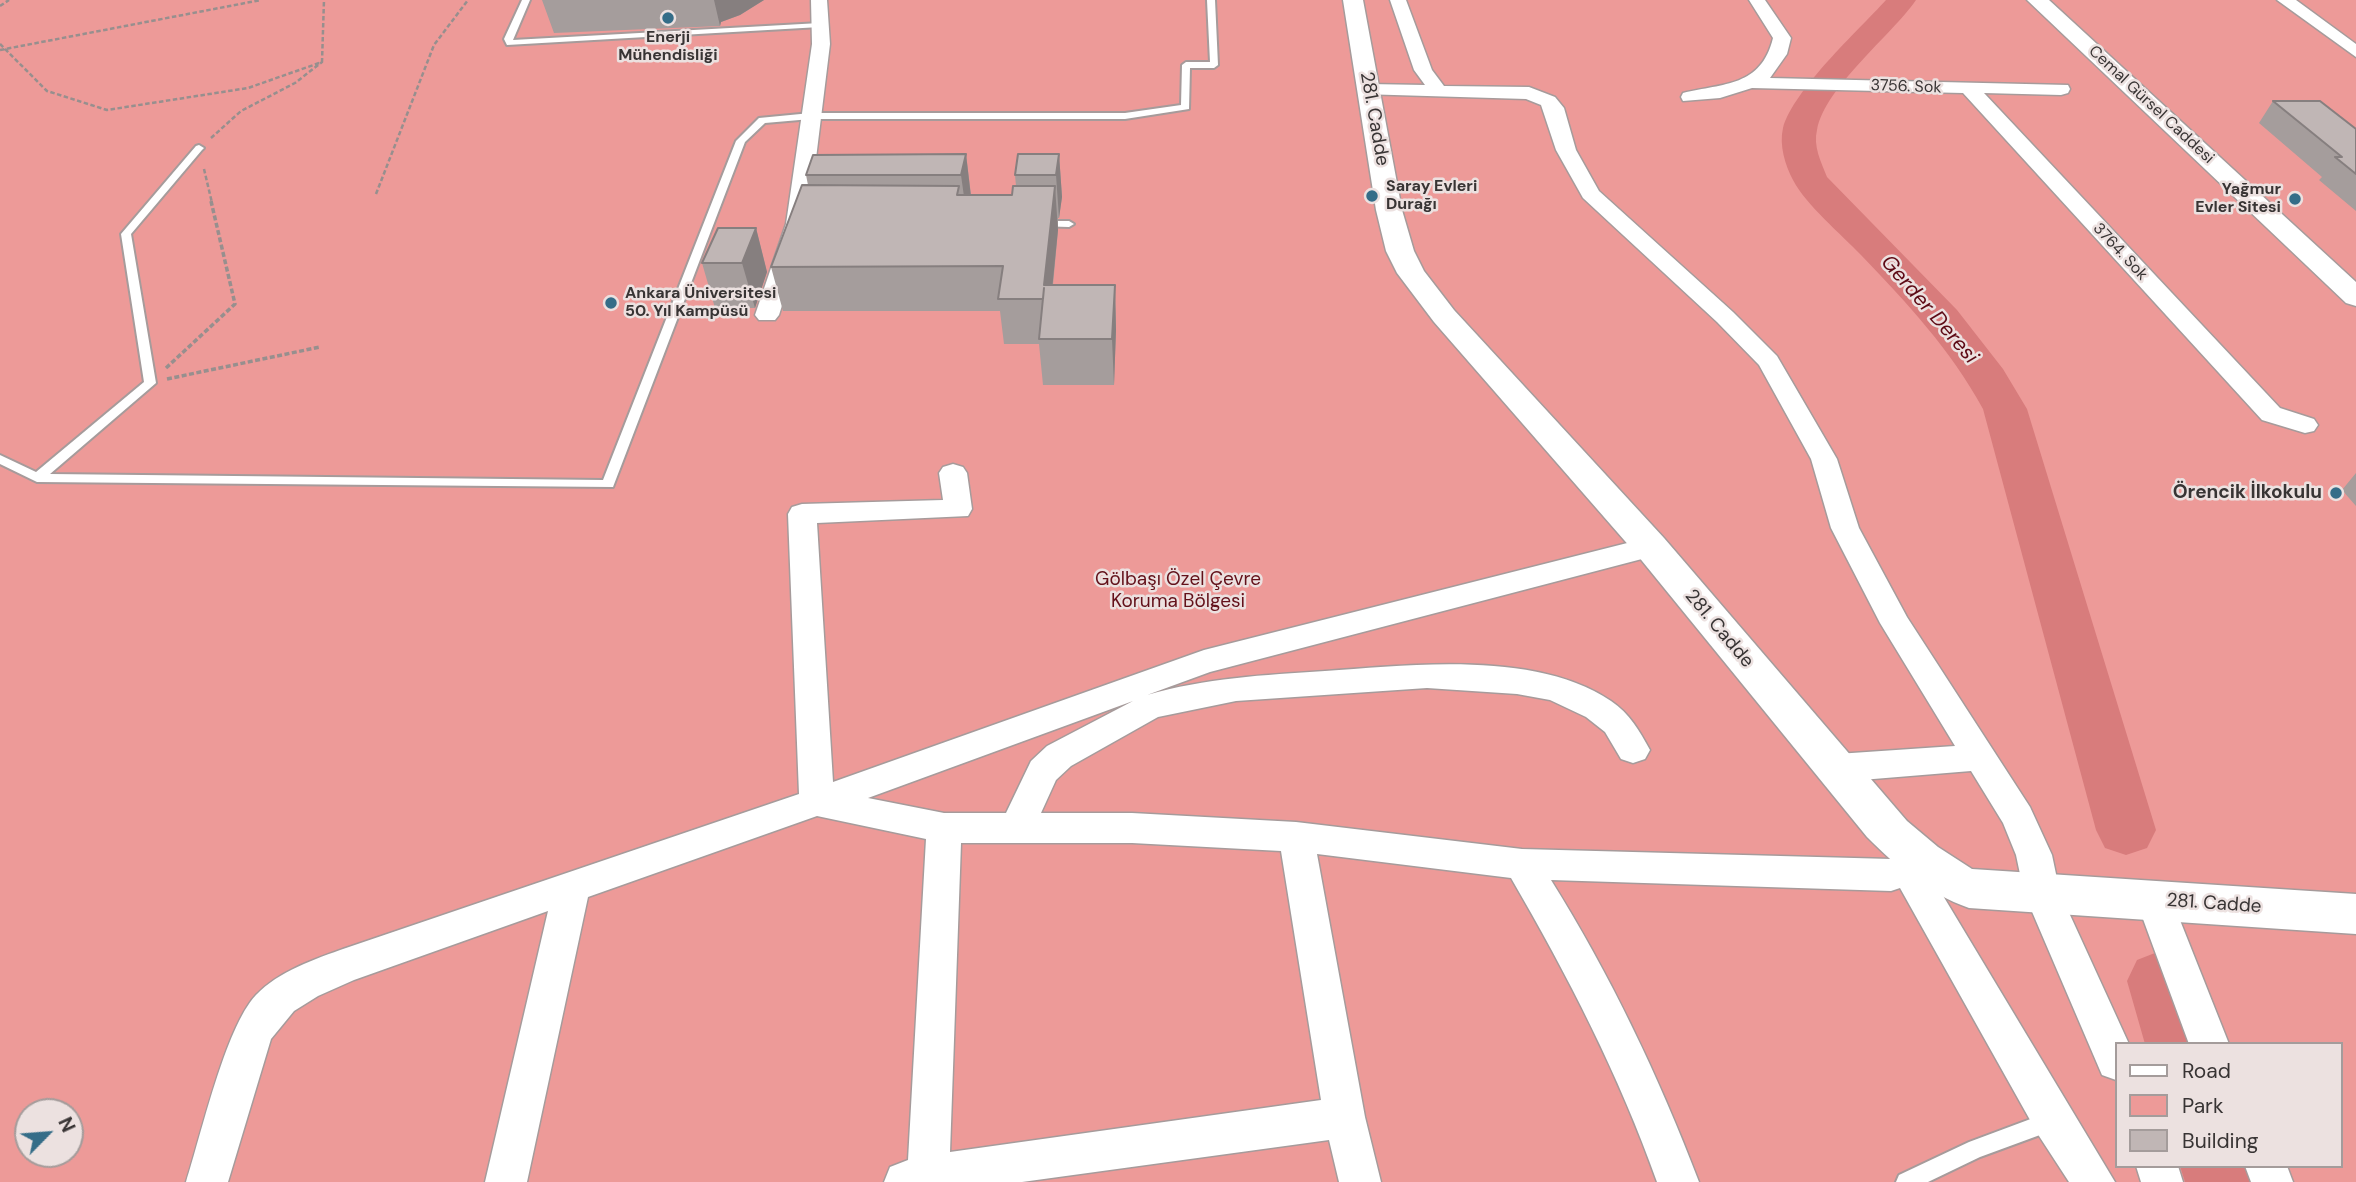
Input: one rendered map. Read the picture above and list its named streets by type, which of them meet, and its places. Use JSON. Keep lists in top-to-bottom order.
{
  "streets": {
    "street": [
      "3756. Sok",
      "Cemal Gürsel Caddesi",
      "281. Cadde",
      "3764. Sok"
    ]
  },
  "crossings": [
    ["3756. Sok", "3764. Sok"]
  ],
  "water": ["Gerder Deresi"],
  "parks": ["Gölbaşı Özel Çevre Koruma Bölgesi"],
  "places": [
    "Enerji Mühendisliği",
    "Saray Evleri Durağı",
    "Yağmur Evler Sitesi",
    "Ankara Üniversitesi 50. Yıl Kampüsü",
    "Örencik İlkokulu"
  ],
  "legend": ["Road", "Park", "Building"],
  "north": "top right"
}
